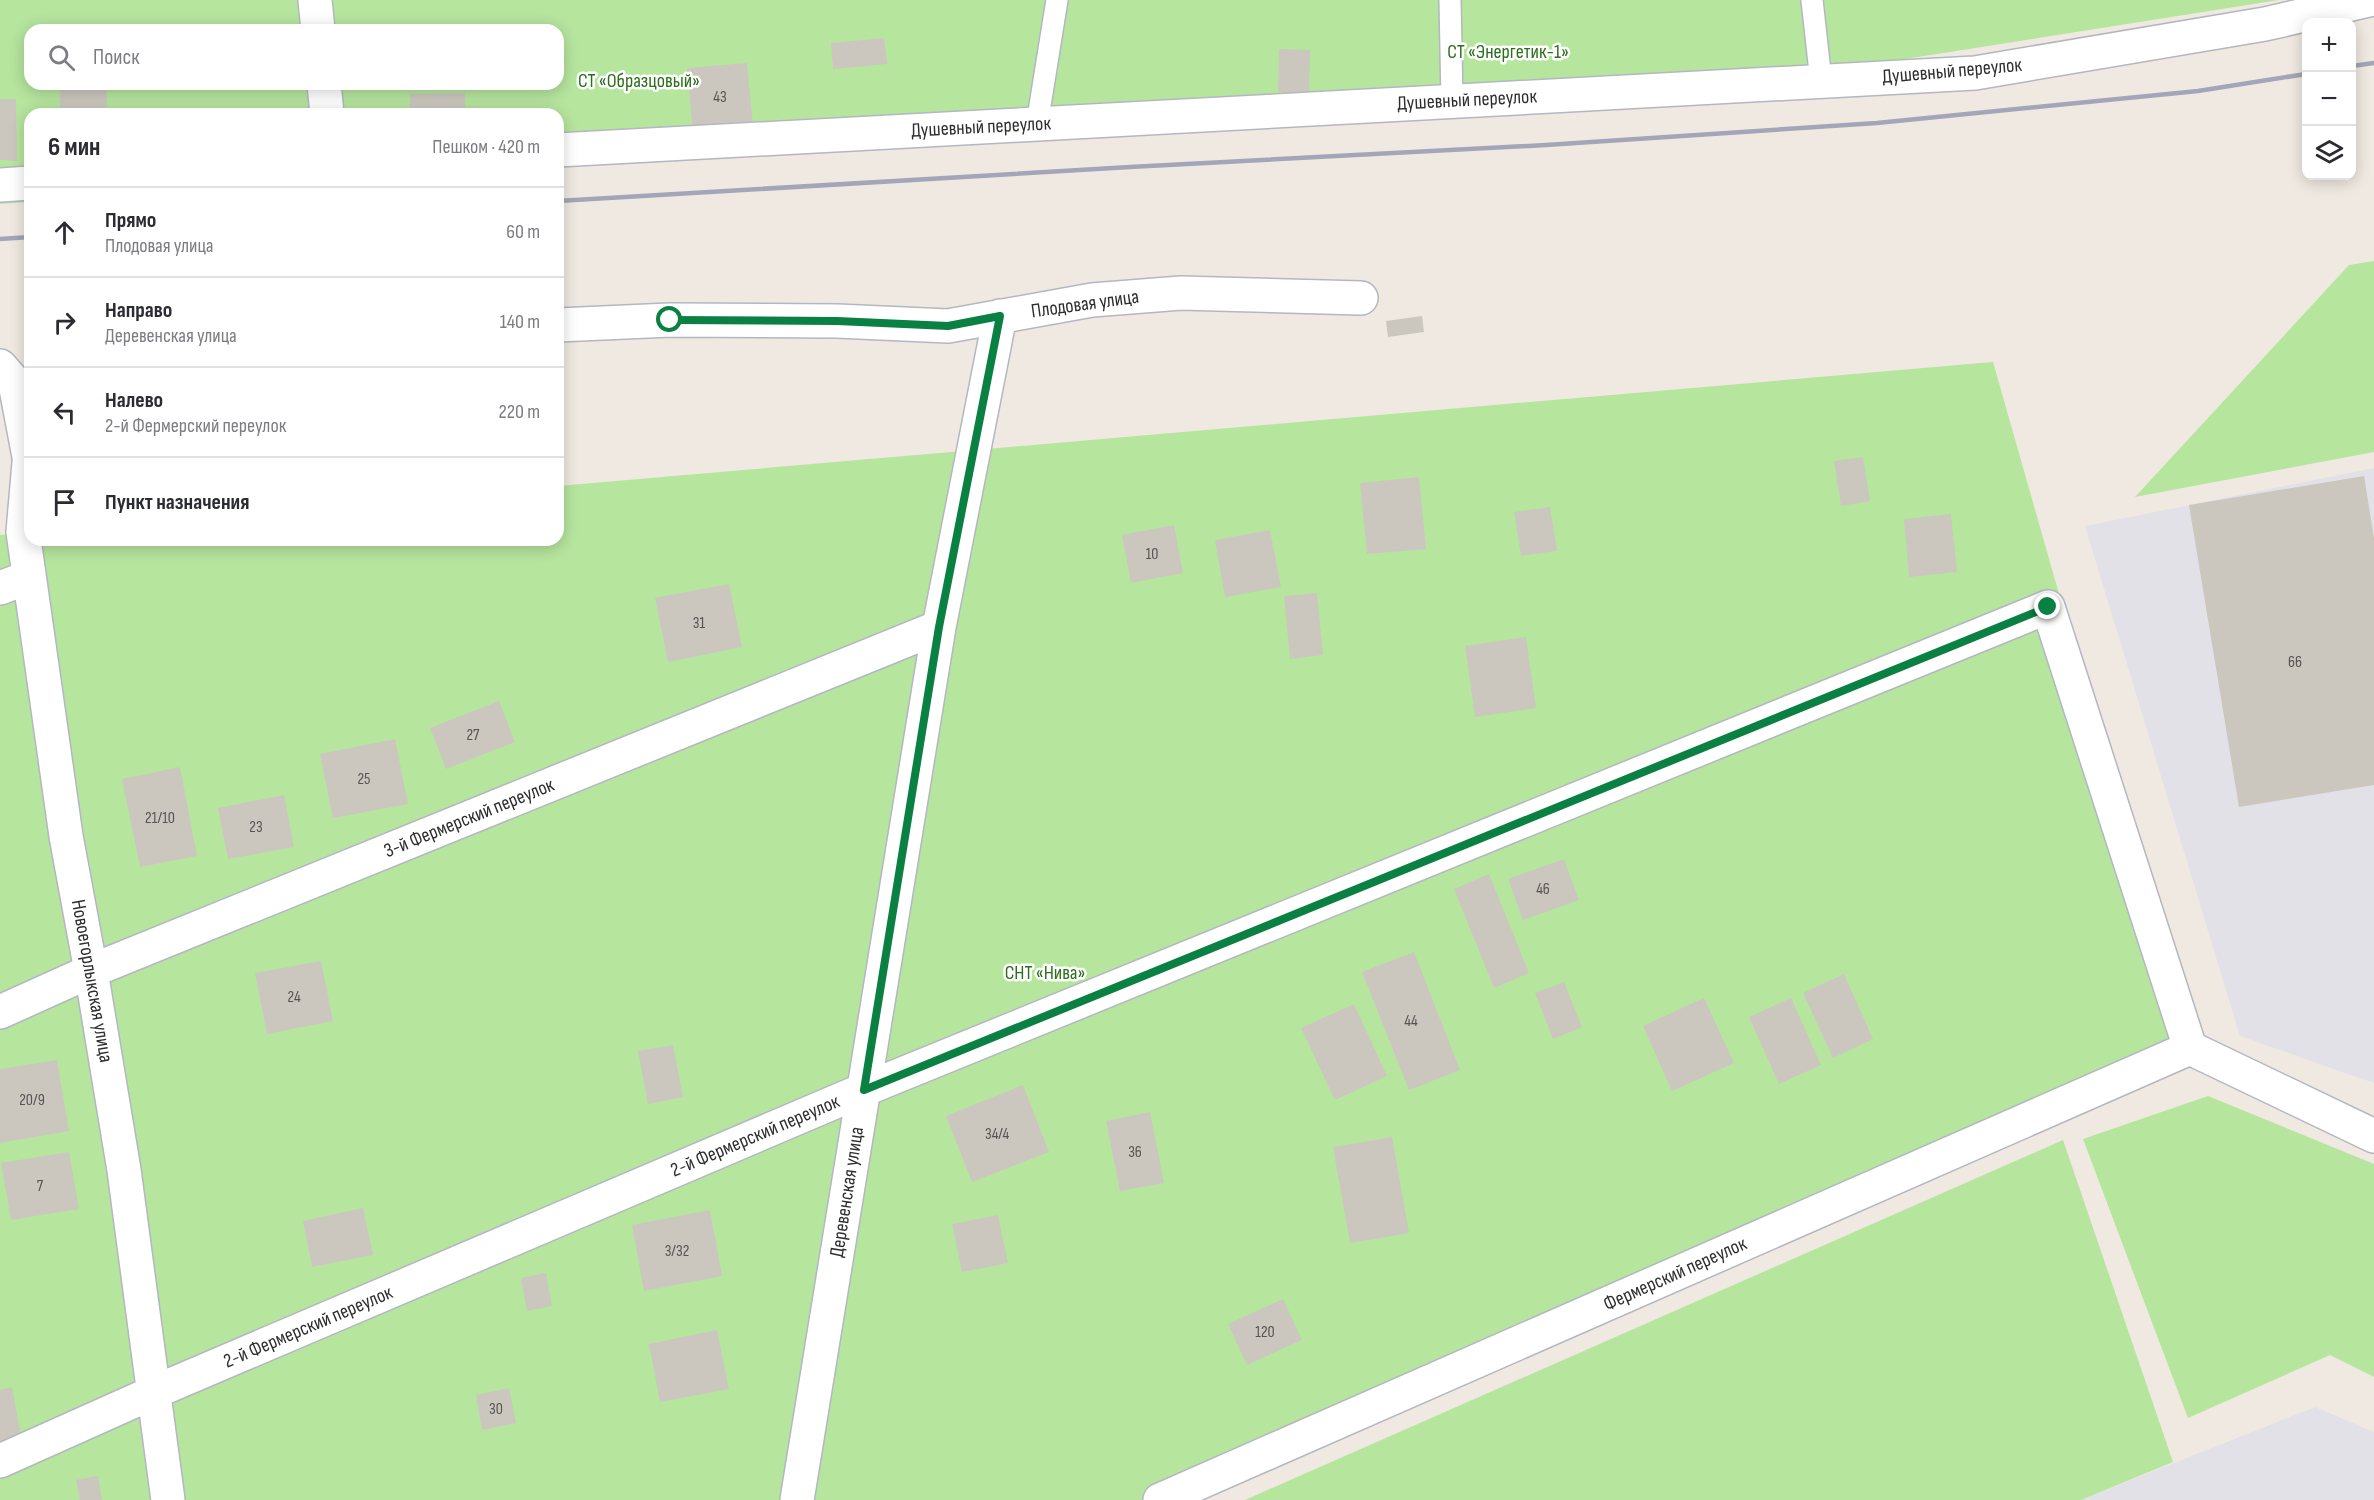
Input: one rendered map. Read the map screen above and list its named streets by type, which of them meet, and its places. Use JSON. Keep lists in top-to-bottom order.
{
  "streets": {
    "street": [
      "Душевный переулок",
      "Плодовая улица",
      "3-й Фермерский переулок",
      "Новоегорлыкская улица",
      "2-й Фермерский переулок",
      "Деревенская улица",
      "Фермерский переулок"
    ]
  },
  "crossings": [
    ["Плодовая улица", "Деревенская улица"],
    ["3-й Фермерский переулок", "Новоегорлыкская улица"],
    ["3-й Фермерский переулок", "Деревенская улица"],
    ["Новоегорлыкская улица", "2-й Фермерский переулок"],
    ["2-й Фермерский переулок", "Деревенская улица"],
    ["2-й Фермерский переулок", "Фермерский переулок"]
  ],
  "parks": ["СТ «Энергетик-1»", "СТ «Образцовый»", "СНТ «Нива»"],
  "house_numbers": [
    "43",
    "10",
    "31",
    "66",
    "27",
    "25",
    "21/10",
    "23",
    "46",
    "24",
    "44",
    "20/9",
    "34/4",
    "36",
    "7",
    "3/32",
    "120",
    "30"
  ],
  "page": {
    "map_buttons": ["+", "−"],
    "search": "Поиск",
    "heading": ["6 мин", "Пешком · 420 m"],
    "list": [
      ["Прямо", "Плодовая улица", "60 m"],
      ["Направо", "Деревенская улица", "140 m"],
      ["Налево", "2-й Фермерский переулок", "220 m"],
      "Пункт назначения"
    ]
  }
}
